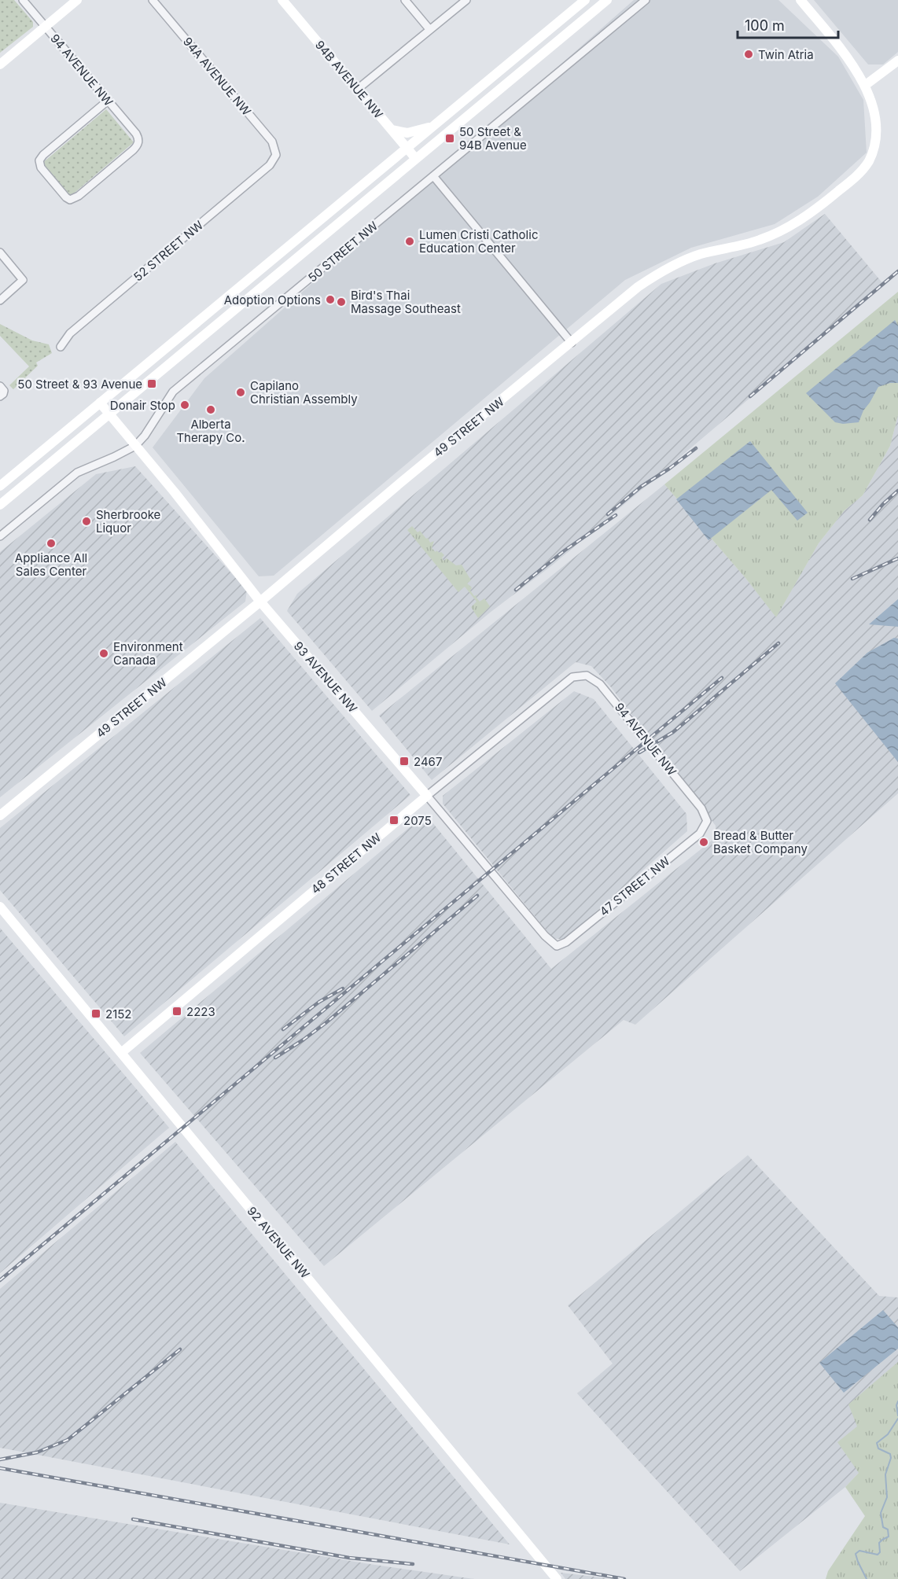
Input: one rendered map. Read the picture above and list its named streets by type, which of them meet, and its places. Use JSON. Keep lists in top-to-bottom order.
{
  "streets": {
    "street": [
      "94 AVENUE NW",
      "94A AVENUE NW",
      "94B AVENUE NW",
      "52 STREET NW",
      "50 STREET NW",
      "49 STREET NW",
      "93 AVENUE NW",
      "48 STREET NW",
      "47 STREET NW",
      "92 AVENUE NW"
    ]
  },
  "crossings": [
    ["94 AVENUE NW", "48 STREET NW"],
    ["94 AVENUE NW", "47 STREET NW"],
    ["94A AVENUE NW", "52 STREET NW"],
    ["94B AVENUE NW", "50 STREET NW"],
    ["50 STREET NW", "93 AVENUE NW"],
    ["49 STREET NW", "93 AVENUE NW"],
    ["93 AVENUE NW", "48 STREET NW"],
    ["93 AVENUE NW", "47 STREET NW"],
    ["48 STREET NW", "92 AVENUE NW"]
  ],
  "places": {
    "other": [
      "Twin Atria",
      "Lumen Cristi Catholic Education Center",
      "Adoption Options",
      "Bird's Thai Massage Southeast",
      "Capilano Christian Assembly",
      "Donair Stop",
      "Alberta Therapy Co.",
      "Sherbrooke Liquor",
      "Appliance All Sales Center",
      "Environment Canada",
      "Bread & Butter Basket Company"
    ],
    "transit": [
      "50 Street & 94B Avenue",
      "50 Street & 93 Avenue",
      "2467",
      "2075",
      "2223",
      "2152"
    ]
  },
  "scale_bar": "100 m"
}
